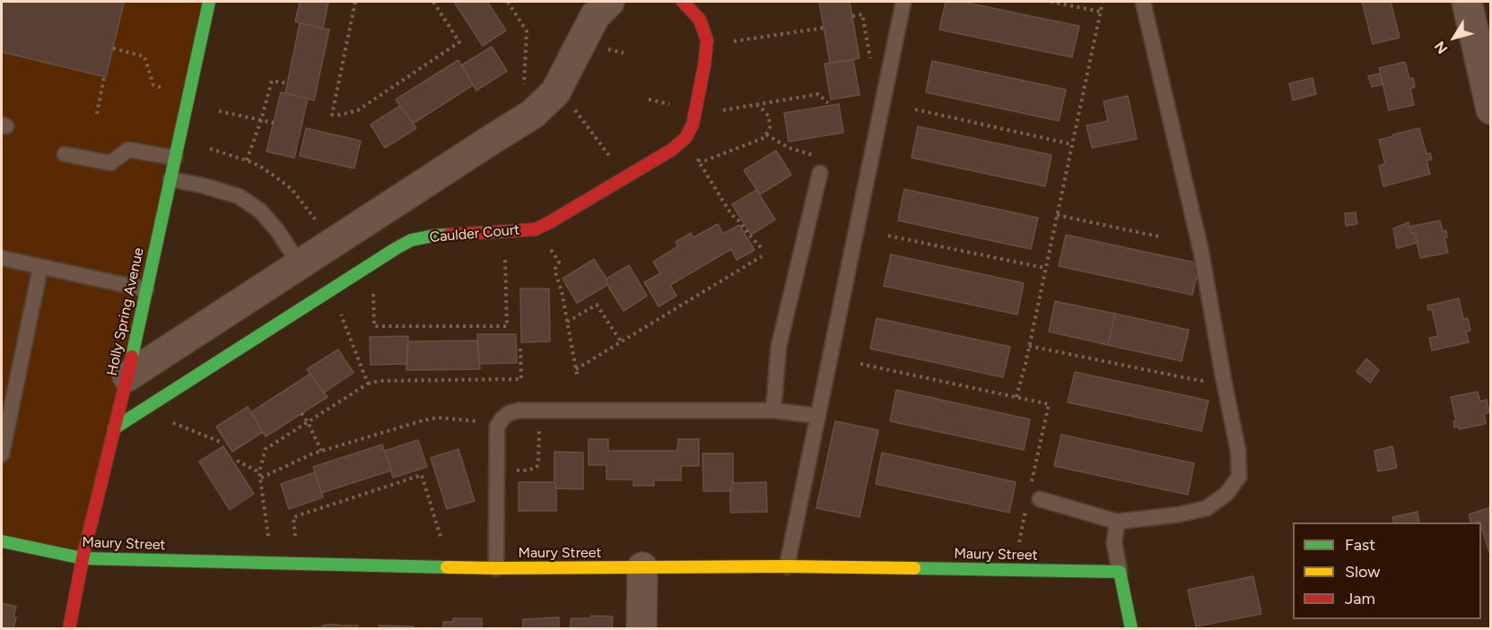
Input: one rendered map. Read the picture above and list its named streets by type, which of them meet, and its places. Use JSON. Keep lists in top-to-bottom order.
{
  "streets": {
    "street": ["Caulder Court", "Holly Spring Avenue", "Maury Street"]
  },
  "crossings": [
    ["Caulder Court", "Holly Spring Avenue"],
    ["Holly Spring Avenue", "Maury Street"]
  ],
  "legend": ["Fast", "Slow", "Jam"],
  "north": "bottom left"
}
